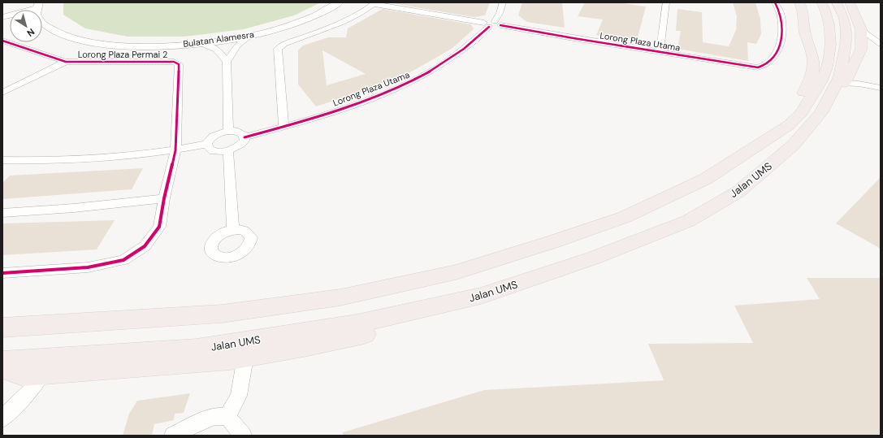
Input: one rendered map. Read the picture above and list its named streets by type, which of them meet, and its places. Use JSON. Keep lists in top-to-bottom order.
{
  "streets": {
    "highway": ["Jalan UMS"],
    "street": ["Bulatan Alamesra", "Lorong Plaza Utama", "Lorong Plaza Permai 2"]
  },
  "north": "bottom right"
}
